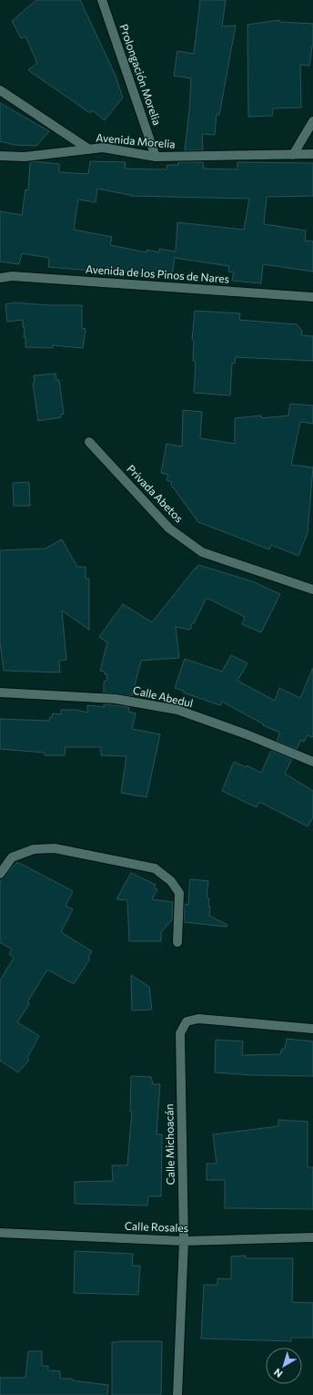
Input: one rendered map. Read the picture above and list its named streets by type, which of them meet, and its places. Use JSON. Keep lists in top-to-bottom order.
{
  "streets": {
    "street": [
      "Prolongación Morelia",
      "Avenida Morelia",
      "Avenida de los Pinos de Nares",
      "Privada Abetos",
      "Calle Abedul",
      "Calle Michoacán",
      "Calle Rosales"
    ]
  },
  "crossings": [
    ["Prolongación Morelia", "Avenida Morelia"],
    ["Calle Michoacán", "Calle Rosales"]
  ],
  "north": "bottom left"
}
